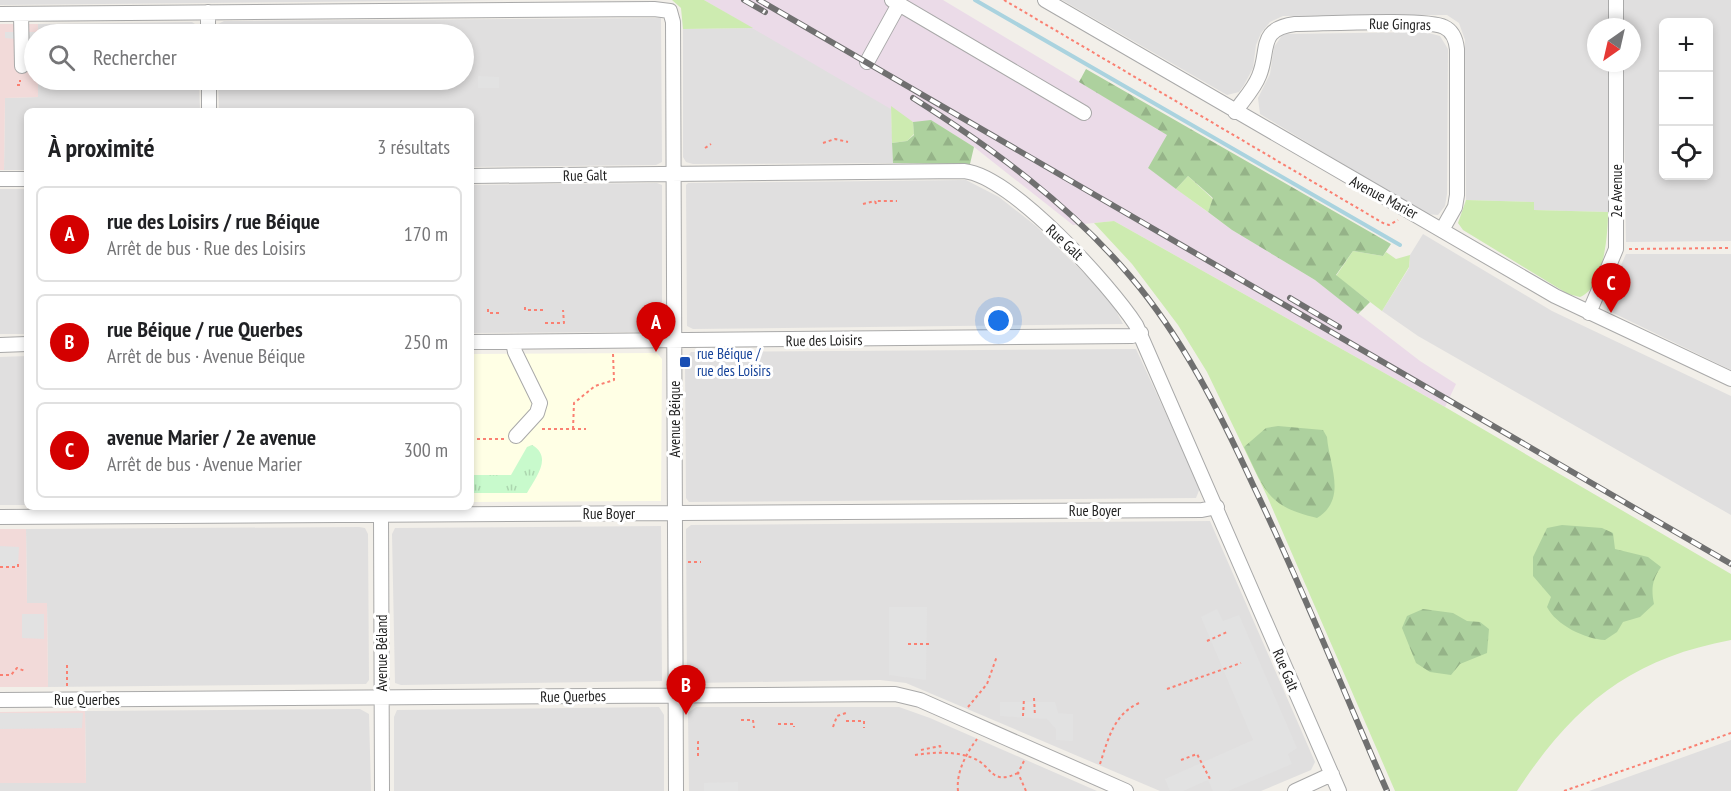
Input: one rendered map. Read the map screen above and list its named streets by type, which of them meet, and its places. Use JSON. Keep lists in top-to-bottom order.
{
  "streets": {
    "street": [
      "Rue Gingras",
      "Rue Galt",
      "2e Avenue",
      "Avenue Marier",
      "Rue des Loisirs",
      "Avenue Béique",
      "Rue Boyer",
      "Avenue Béland",
      "Rue Querbes"
    ]
  },
  "crossings": [
    ["Rue Gingras", "Avenue Marier"],
    ["Rue Galt", "Rue des Loisirs"],
    ["Rue Galt", "Avenue Béique"],
    ["Rue Galt", "Rue Boyer"],
    ["2e Avenue", "Avenue Marier"],
    ["Rue des Loisirs", "Avenue Béique"],
    ["Avenue Béique", "Rue Boyer"],
    ["Avenue Béique", "Rue Querbes"],
    ["Rue Boyer", "Avenue Béland"],
    ["Avenue Béland", "Rue Querbes"]
  ],
  "places": {
    "transit": ["rue Béique / rue des Loisirs"]
  },
  "north": "bottom left",
  "page": {
    "map_buttons": ["+", "−"],
    "search": "Rechercher",
    "heading": ["À proximité", "3 résultats"],
    "list": [
      {
        "mark": "A",
        "name": "rue des Loisirs / rue Béique",
        "note": "Arrêt de bus · Rue des Loisirs",
        "value": "170 m"
      },
      {
        "mark": "B",
        "name": "rue Béique / rue Querbes",
        "note": "Arrêt de bus · Avenue Béique",
        "value": "250 m"
      },
      {
        "mark": "C",
        "name": "avenue Marier / 2e avenue",
        "note": "Arrêt de bus · Avenue Marier",
        "value": "300 m"
      }
    ],
    "pins": ["C", "A", "B"]
  }
}
